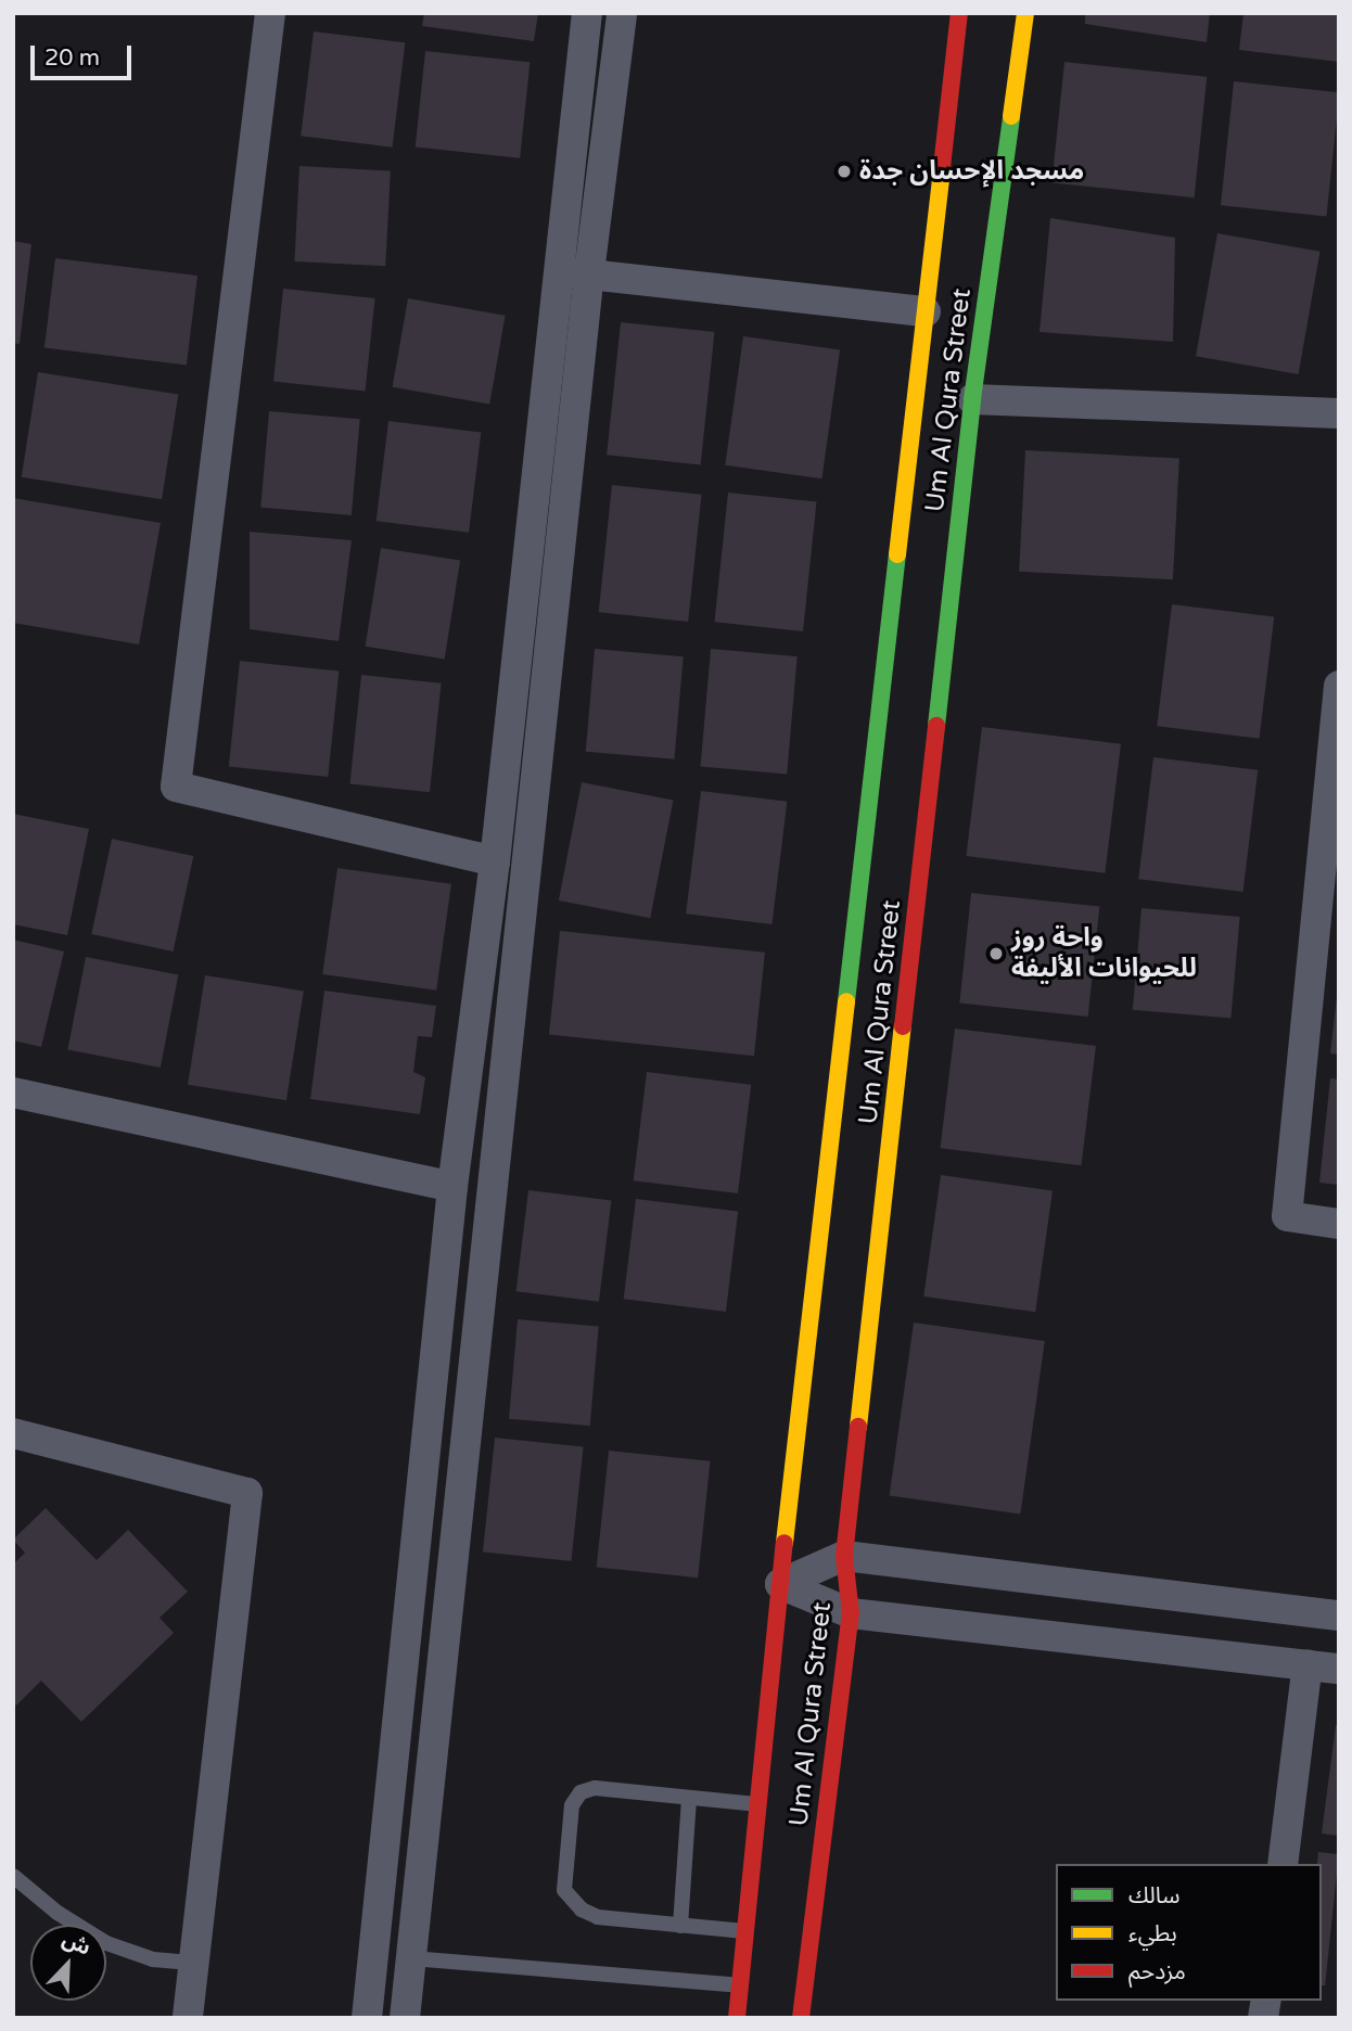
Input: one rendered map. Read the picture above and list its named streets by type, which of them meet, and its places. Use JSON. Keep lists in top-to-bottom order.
{
  "streets": {
    "main road": ["Um Al Qura Street"]
  },
  "places": ["مسجد الإحسان جدة", "واحة روز للحيوانات الأليفة"],
  "legend": ["سالك", "بطيء", "مزدحم"],
  "scale_bar": "20 m",
  "north": "top right"
}
